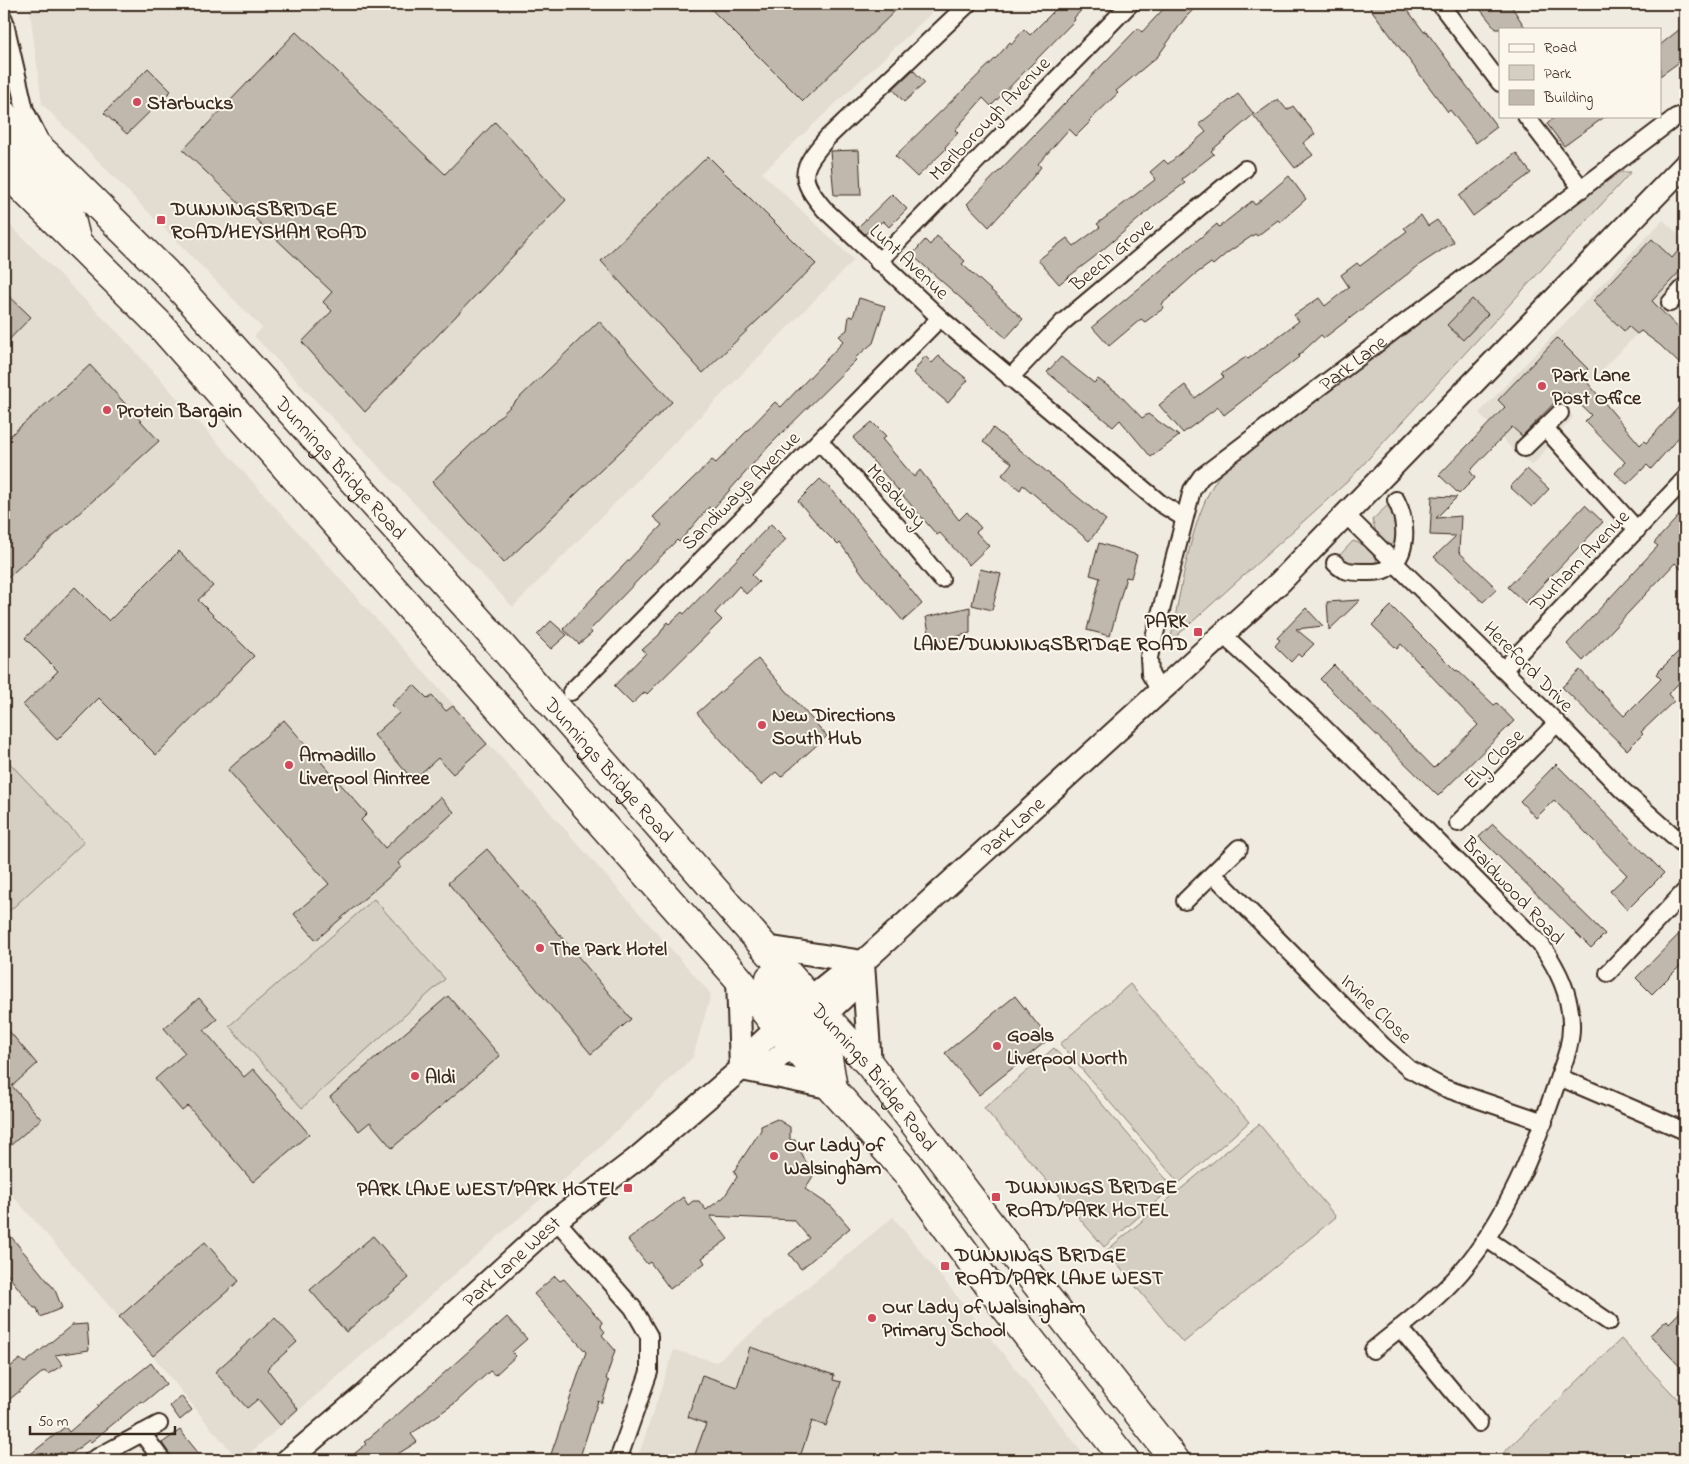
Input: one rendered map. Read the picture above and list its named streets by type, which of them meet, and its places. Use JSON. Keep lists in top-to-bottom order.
{
  "streets": {
    "highway": ["Dunnings Bridge Road"],
    "street": [
      "Marlborough Avenue",
      "Beech Grove",
      "Lunt Avenue",
      "Park Lane",
      "Sandiways Avenue",
      "Meadway",
      "Durham Avenue",
      "Hereford Drive",
      "Ely Close",
      "Braidwood Road",
      "Irvine Close",
      "Park Lane West"
    ]
  },
  "crossings": [
    ["Marlborough Avenue", "Lunt Avenue"],
    ["Beech Grove", "Lunt Avenue"],
    ["Lunt Avenue", "Park Lane"],
    ["Lunt Avenue", "Sandiways Avenue"],
    ["Park Lane", "Dunnings Bridge Road"],
    ["Park Lane", "Hereford Drive"],
    ["Park Lane", "Braidwood Road"],
    ["Park Lane", "Park Lane West"],
    ["Dunnings Bridge Road", "Park Lane West"],
    ["Sandiways Avenue", "Meadway"],
    ["Durham Avenue", "Hereford Drive"],
    ["Hereford Drive", "Ely Close"],
    ["Braidwood Road", "Irvine Close"]
  ],
  "places": {
    "other": [
      "Starbucks",
      "Park Lane Post Office",
      "Protein Bargain",
      "New Directions South Hub",
      "Armadillo Liverpool Aintree",
      "The Park Hotel",
      "Goals Liverpool North",
      "Aldi",
      "Our Lady of Walsingham",
      "Our Lady of Walsingham Primary School"
    ],
    "transit": [
      "DUNNINGSBRIDGE ROAD/HEYSHAM ROAD",
      "PARK LANE/DUNNINGSBRIDGE ROAD",
      "PARK LANE WEST/PARK HOTEL",
      "DUNNINGS BRIDGE ROAD/PARK HOTEL",
      "DUNNINGS BRIDGE ROAD/PARK LANE WEST"
    ]
  },
  "legend": ["Road", "Park", "Building"],
  "scale_bar": "50 m"
}
